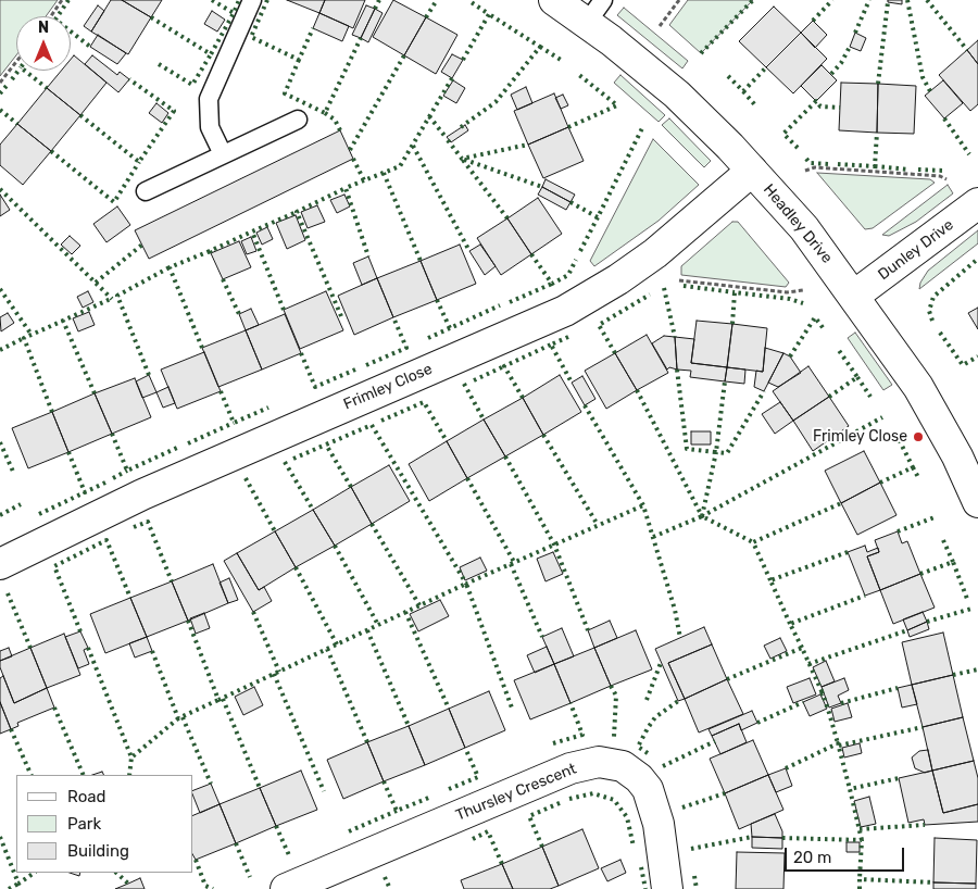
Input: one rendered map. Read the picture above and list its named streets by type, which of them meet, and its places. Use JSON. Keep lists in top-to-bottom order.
{
  "streets": {
    "street": [
      "Headley Drive",
      "Dunley Drive",
      "Frimley Close",
      "Thursley Crescent"
    ]
  },
  "crossings": [
    ["Headley Drive", "Dunley Drive"],
    ["Headley Drive", "Frimley Close"]
  ],
  "places": ["Frimley Close"],
  "legend": ["Road", "Park", "Building"],
  "scale_bar": "20 m",
  "north": "top"
}
